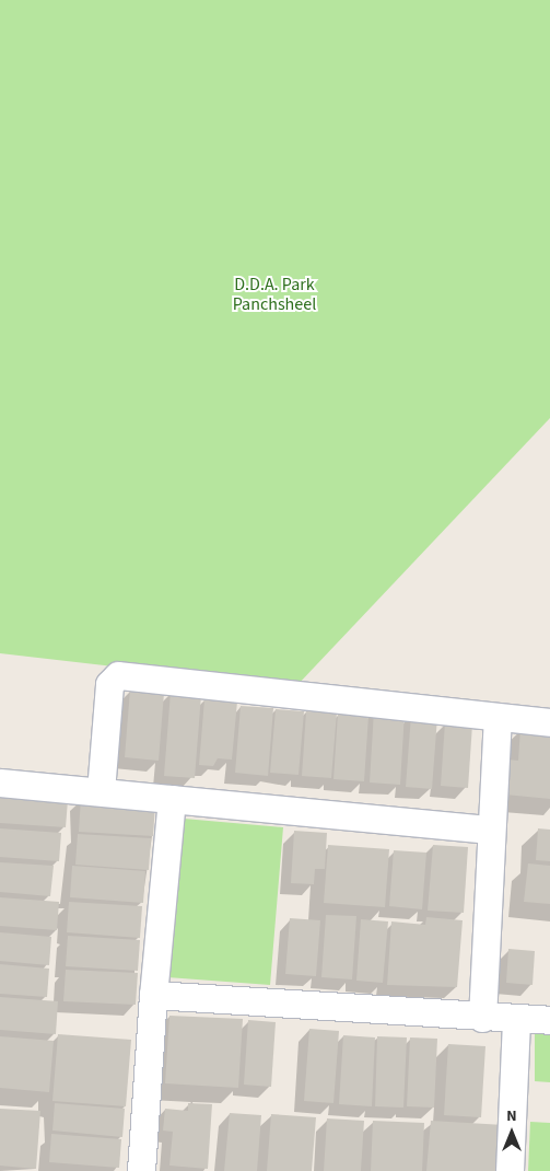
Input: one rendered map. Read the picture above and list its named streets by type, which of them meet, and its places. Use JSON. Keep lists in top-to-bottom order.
{
  "parks": ["D.D.A. Park Panchsheel"],
  "north": "top"
}
